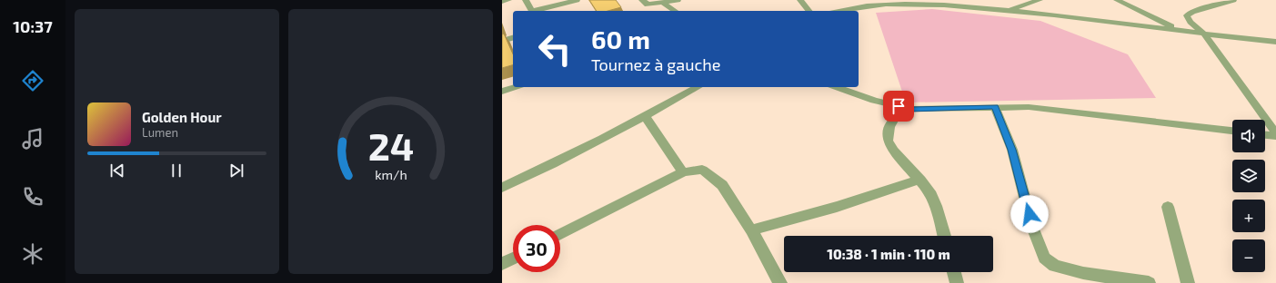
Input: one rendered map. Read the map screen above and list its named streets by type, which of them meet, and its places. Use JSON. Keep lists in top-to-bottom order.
{
  "page": {
    "tabs": "10:37",
    "turn": ["60 m", "Tournez à gauche"],
    "song": ["Golden Hour", "Lumen"],
    "map_buttons": ["+", "−"],
    "limit": "30",
    "trip": "10:38 · 1 min · 110 m",
    "gauge": ["24", "km/h"]
  }
}
